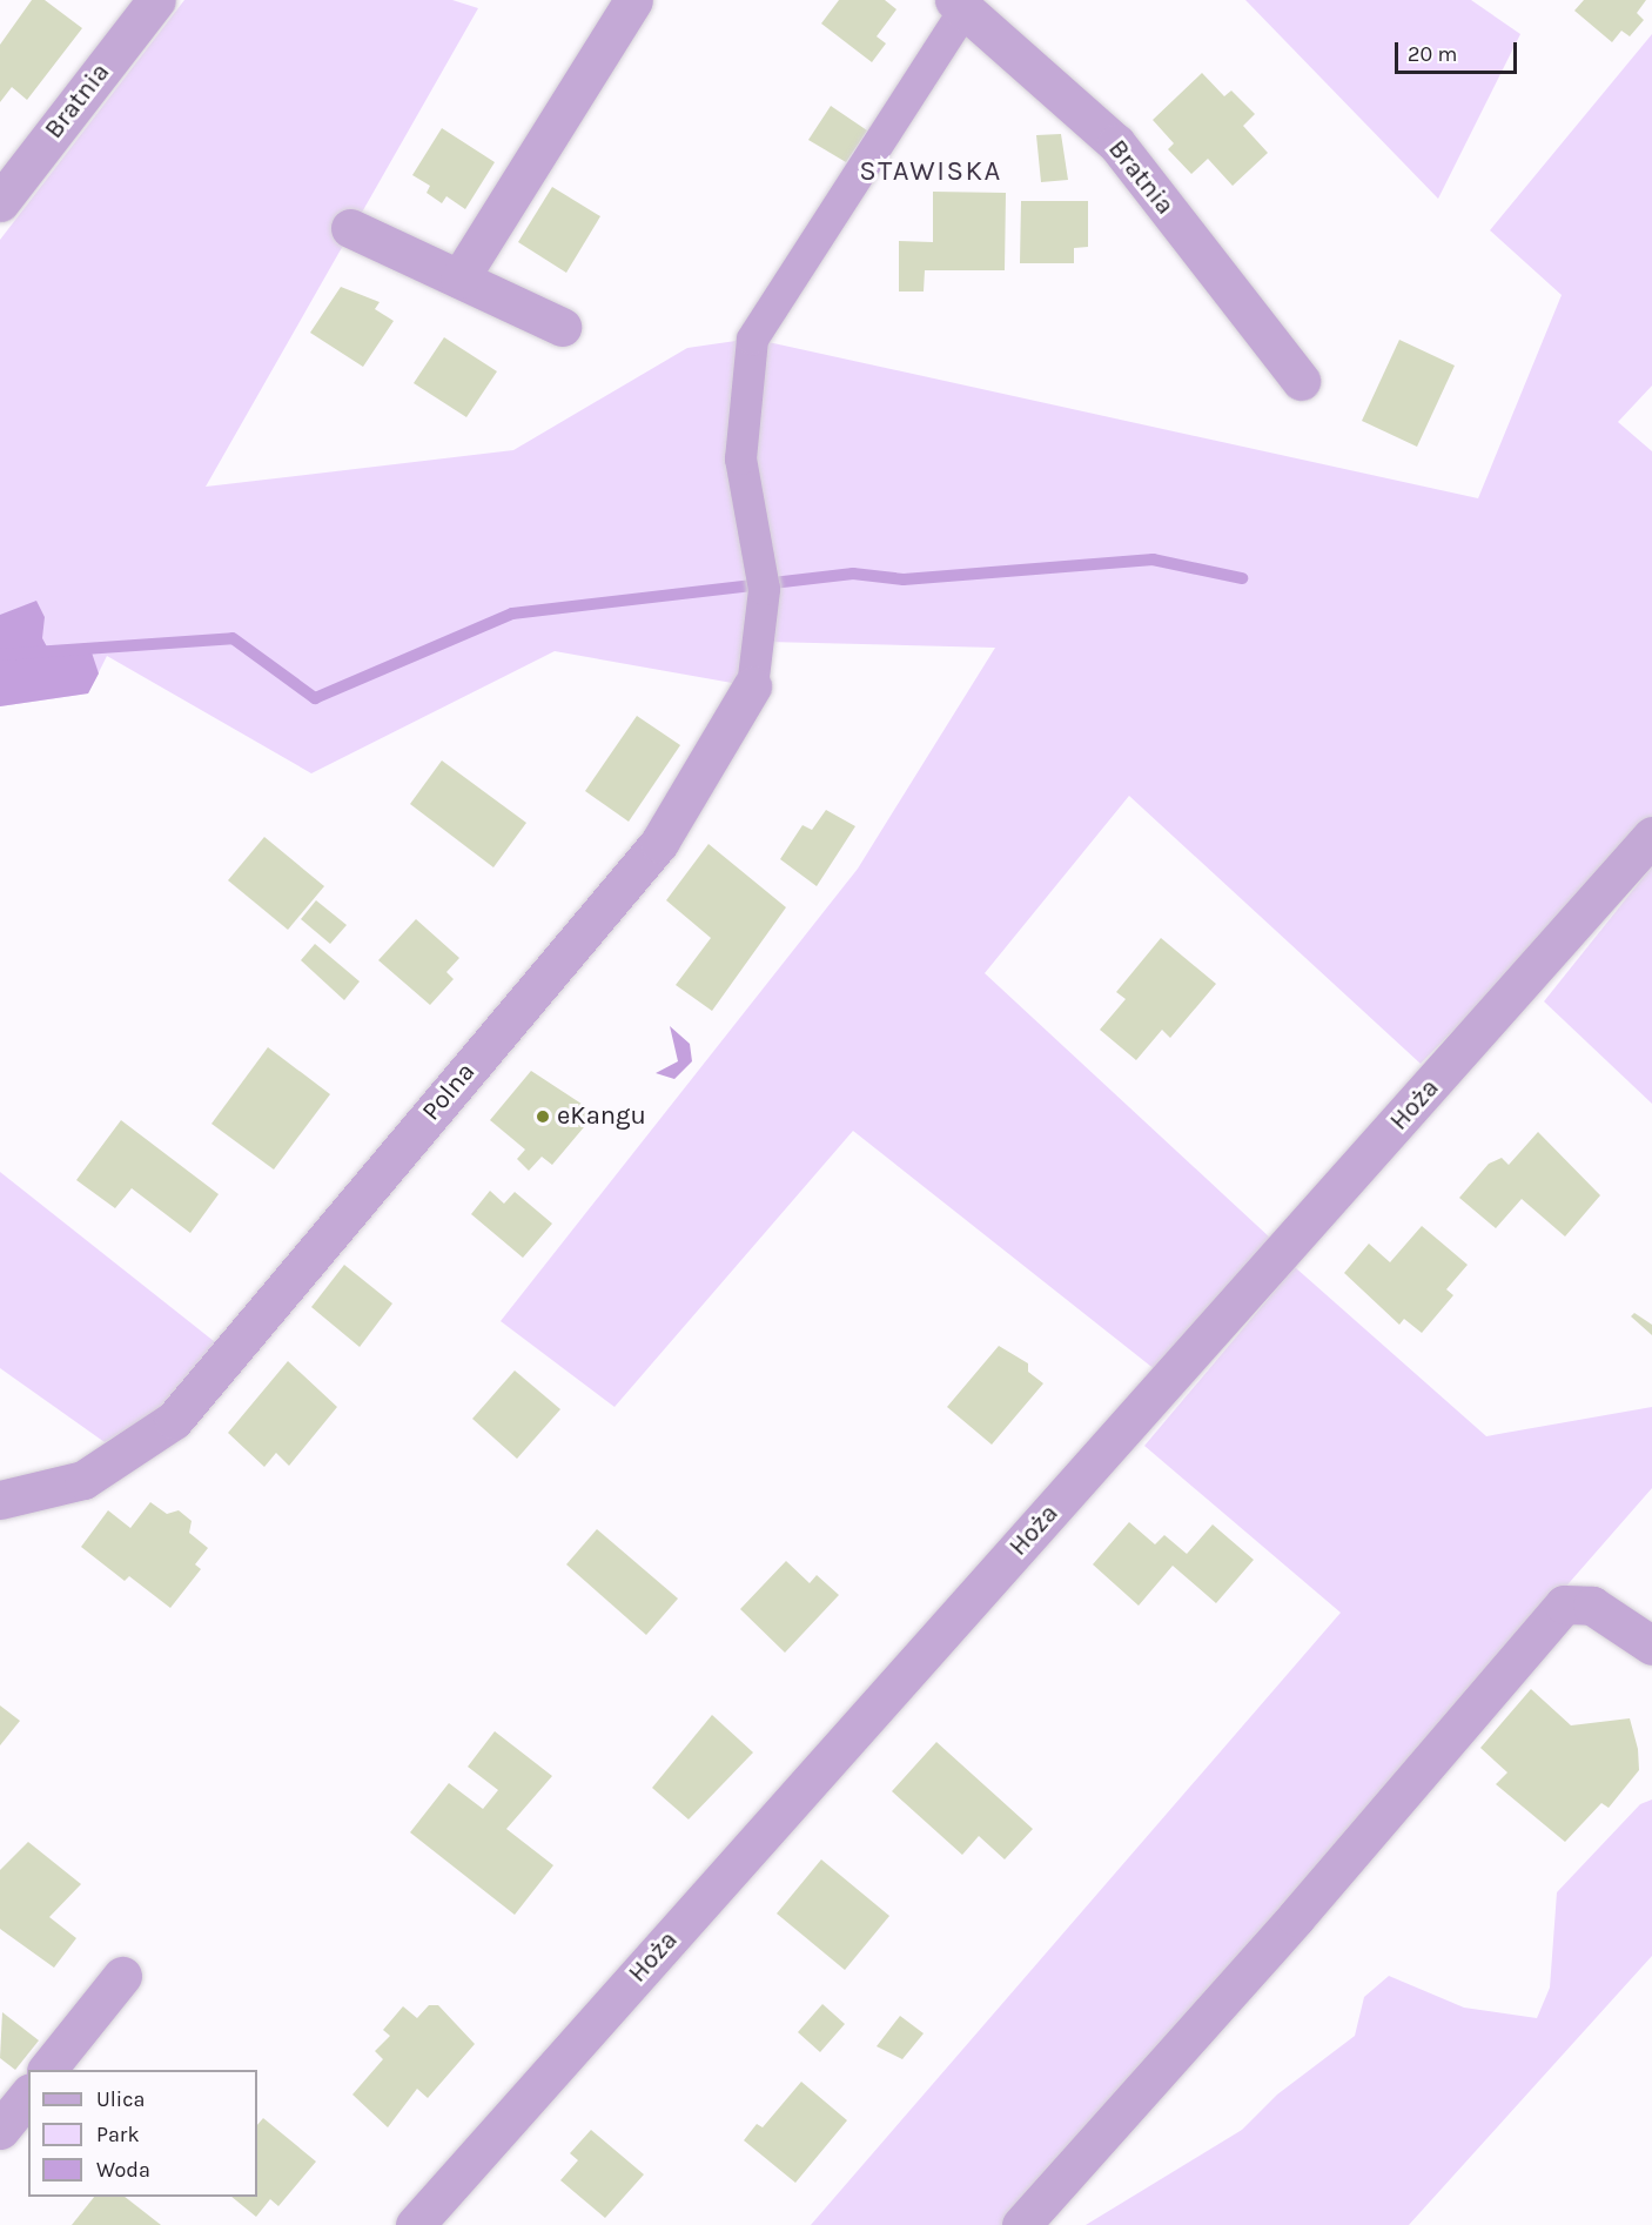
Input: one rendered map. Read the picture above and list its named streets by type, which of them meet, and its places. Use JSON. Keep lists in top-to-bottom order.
{
  "streets": {
    "street": ["Bratnia", "Polna", "Hoża"]
  },
  "crossings": [
    ["Bratnia", "Polna"]
  ],
  "districts": ["STAWISKA"],
  "places": ["eKangu"],
  "legend": ["Ulica", "Park", "Woda"],
  "scale_bar": "20 m"
}
